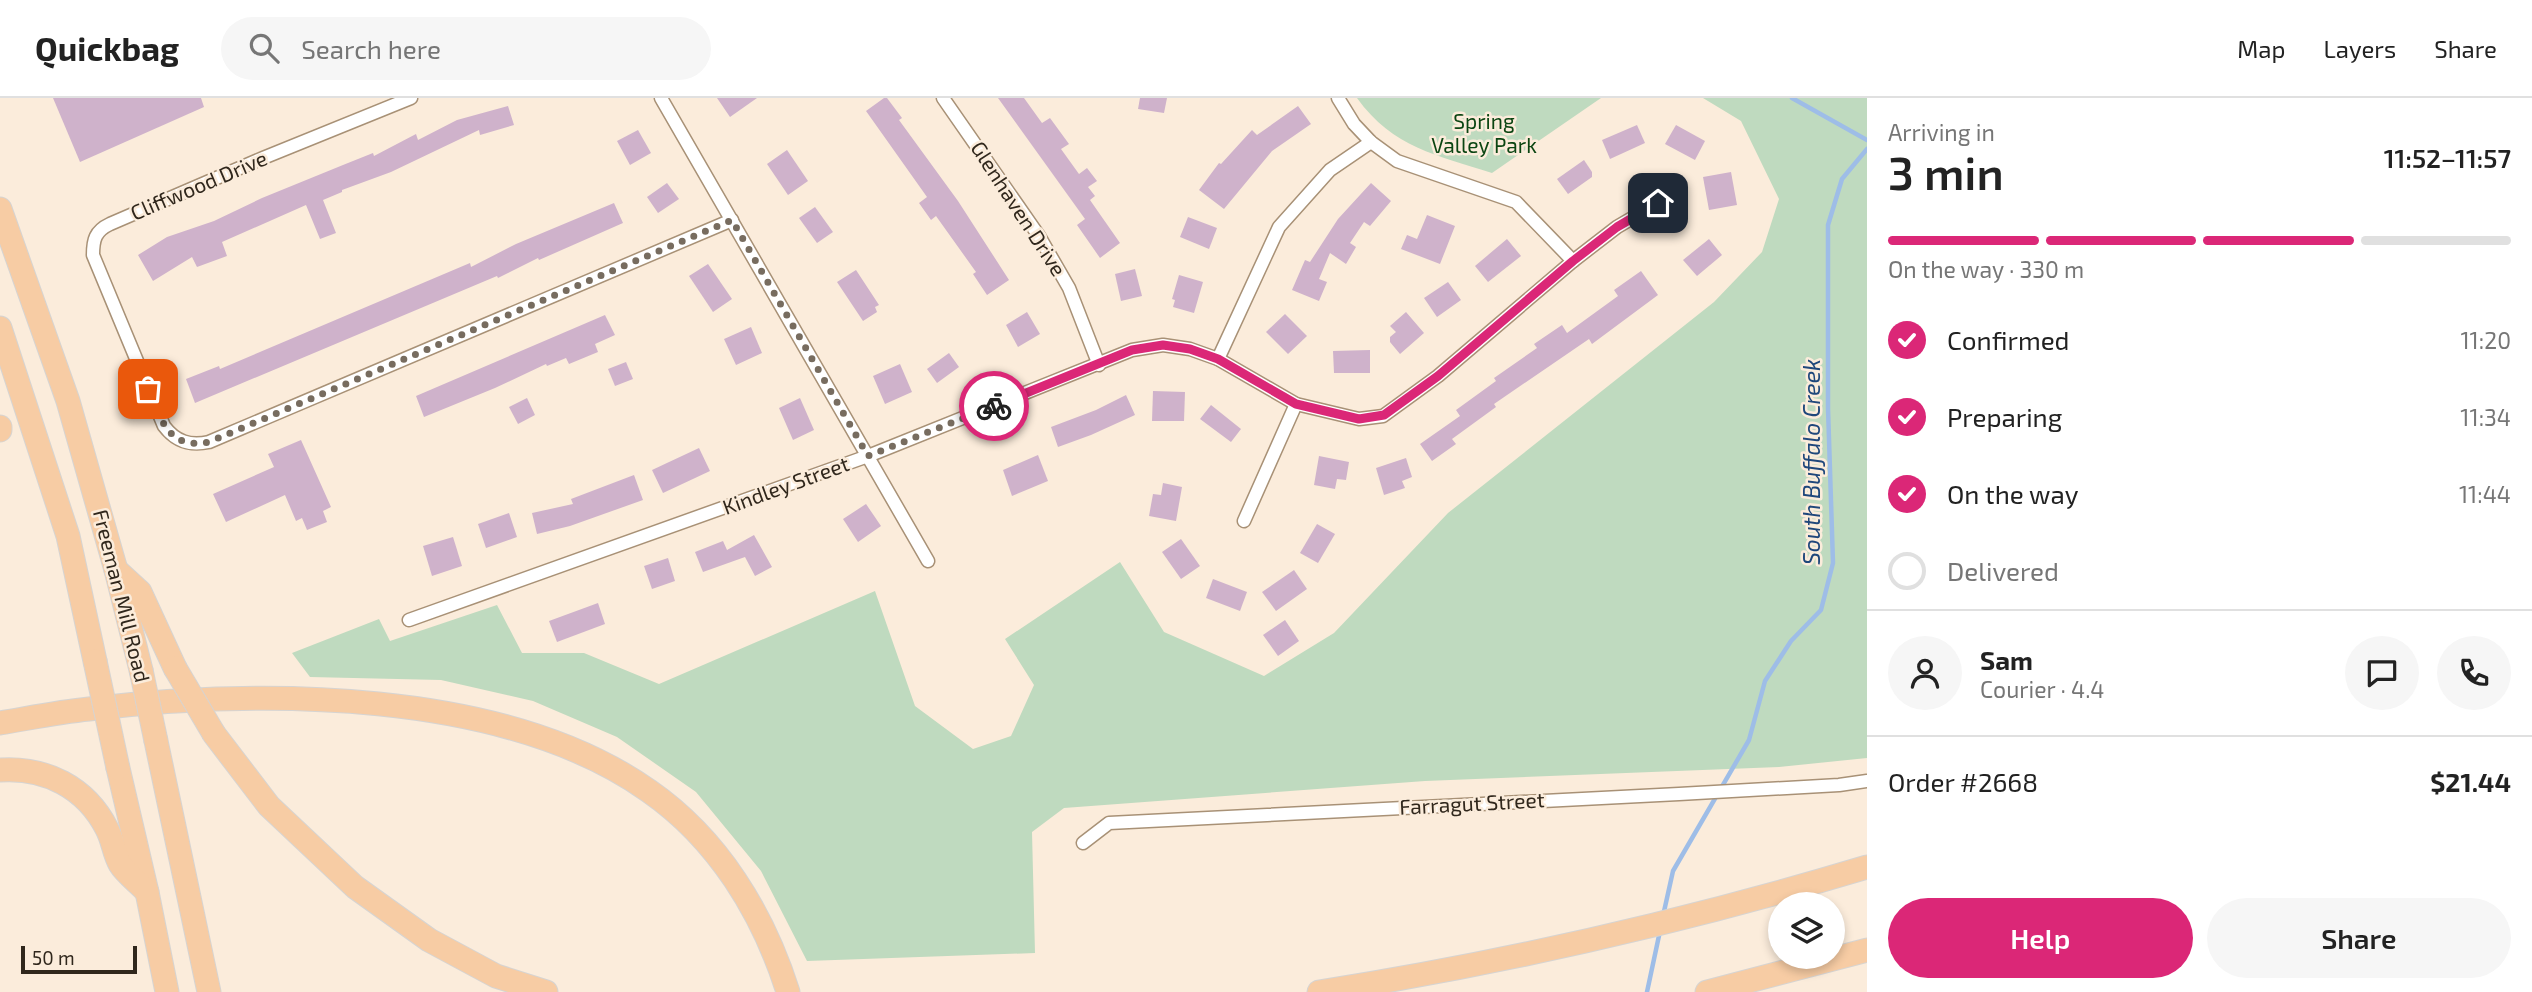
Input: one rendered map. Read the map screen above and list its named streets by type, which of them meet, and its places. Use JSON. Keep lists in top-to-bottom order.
{
  "streets": {
    "highway": ["Freeman Mill Road"],
    "street": [
      "Cliffwood Drive",
      "Glenhaven Drive",
      "Kindley Street",
      "Farragut Street"
    ]
  },
  "crossings": [
    ["Glenhaven Drive", "Kindley Street"]
  ],
  "water": ["South Buffalo Creek"],
  "parks": ["Spring Valley Park"],
  "scale_bar": "50 m",
  "page": {
    "header": "Quickbag",
    "search": "Search here",
    "nav": ["Map", "Layers", "Share"],
    "heading": ["3 min", "Arriving in", "11:52–11:57"],
    "panel": [
      "Sam",
      "Courier · 4.4",
      "Order #2668",
      "$21.44"
    ],
    "bar": "On the way · 330 m",
    "list": [
      ["Confirmed", "11:20"],
      ["Preparing", "11:34"],
      ["On the way", "11:44"],
      "Delivered"
    ],
    "buttons": ["Help", "Share"],
    "scale": "50 m"
  }
}
